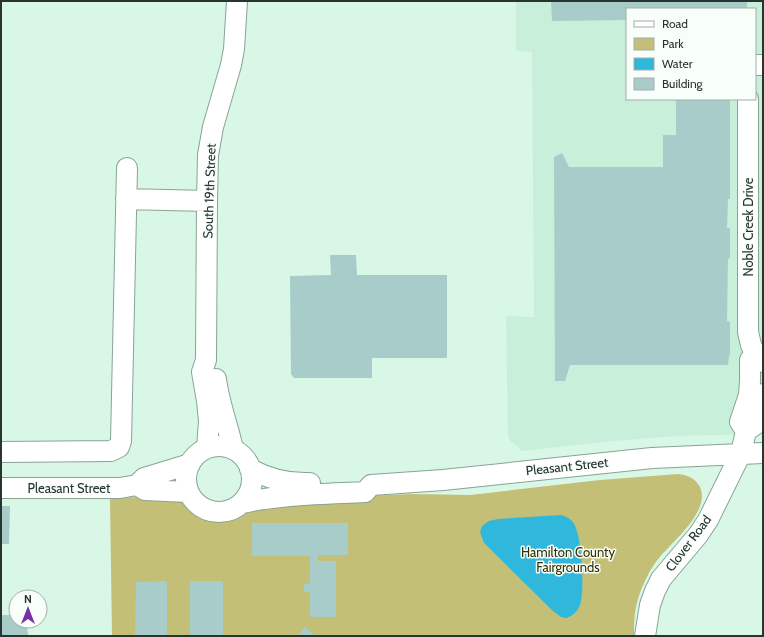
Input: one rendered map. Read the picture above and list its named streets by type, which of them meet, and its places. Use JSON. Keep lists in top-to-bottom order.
{
  "streets": {
    "street": [
      "South 19th Street",
      "Noble Creek Drive",
      "Pleasant Street",
      "Clover Road"
    ]
  },
  "crossings": [
    ["South 19th Street", "Pleasant Street"],
    ["Noble Creek Drive", "Pleasant Street"],
    ["Noble Creek Drive", "Clover Road"],
    ["Pleasant Street", "Clover Road"]
  ],
  "parks": ["Hamilton County Fairgrounds"],
  "legend": [
    "Road",
    "Park",
    "Water",
    "Building"
  ],
  "north": "top"
}
